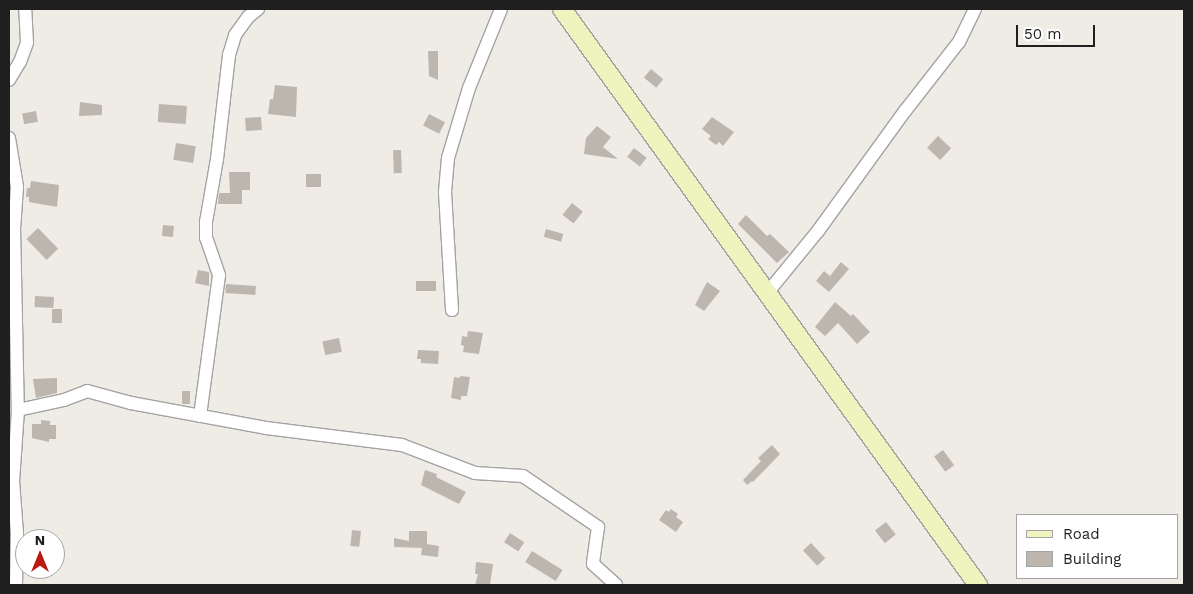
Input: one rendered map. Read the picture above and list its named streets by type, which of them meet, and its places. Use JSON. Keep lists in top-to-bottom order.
{
  "legend": ["Road", "Building"],
  "scale_bar": "50 m",
  "north": "top"
}
